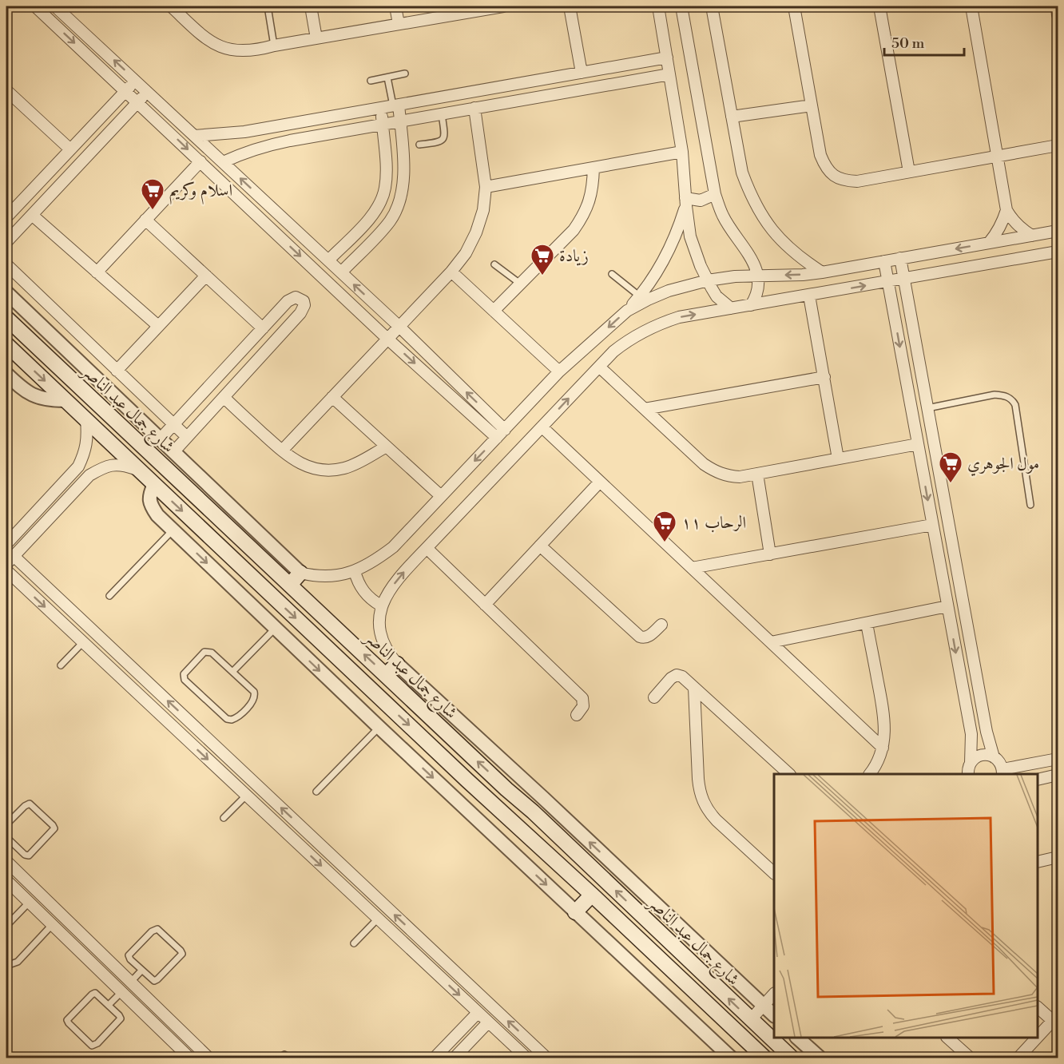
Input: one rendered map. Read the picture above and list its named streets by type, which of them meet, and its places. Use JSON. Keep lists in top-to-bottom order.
{
  "streets": {
    "main road": ["شارع جمال عبد الناصر"]
  },
  "places": {
    "supermarket": [
      "اسلام وكريم",
      "زيادة",
      "مول الجوهري",
      "الرحاب ١١"
    ]
  },
  "scale_bar": "50 m"
}
